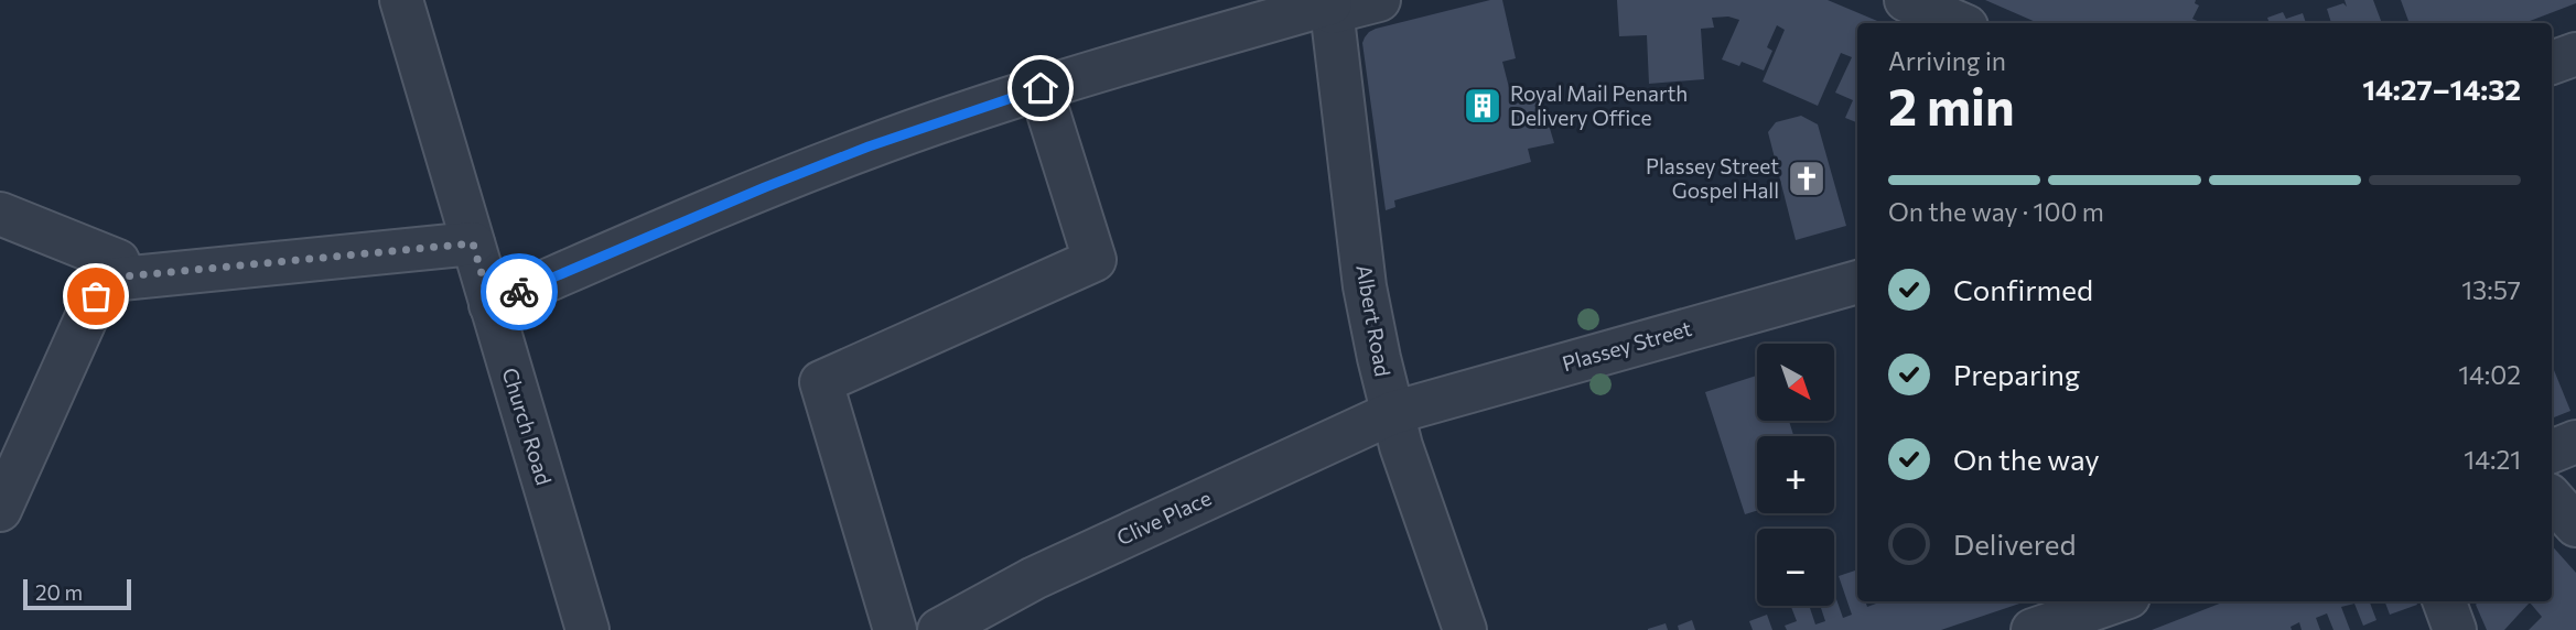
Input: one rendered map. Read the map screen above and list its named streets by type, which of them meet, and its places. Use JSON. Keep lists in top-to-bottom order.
{
  "streets": {
    "street": [
      "Albert Road",
      "Plassey Street",
      "Church Road",
      "Clive Place"
    ]
  },
  "crossings": [
    ["Albert Road", "Plassey Street"],
    ["Albert Road", "Clive Place"],
    ["Plassey Street", "Clive Place"]
  ],
  "places": {
    "building": ["Royal Mail Penarth Delivery Office"],
    "church": ["Plassey Street Gospel Hall"]
  },
  "scale_bar": "20 m",
  "north": "bottom right",
  "page": {
    "heading": ["2 min", "Arriving in", "14:27–14:32"],
    "bar": "On the way · 100 m",
    "list": [
      ["Confirmed", "13:57"],
      ["Preparing", "14:02"],
      ["On the way", "14:21"],
      "Delivered"
    ],
    "map_buttons": ["+", "−"],
    "scale": "20 m"
  }
}
